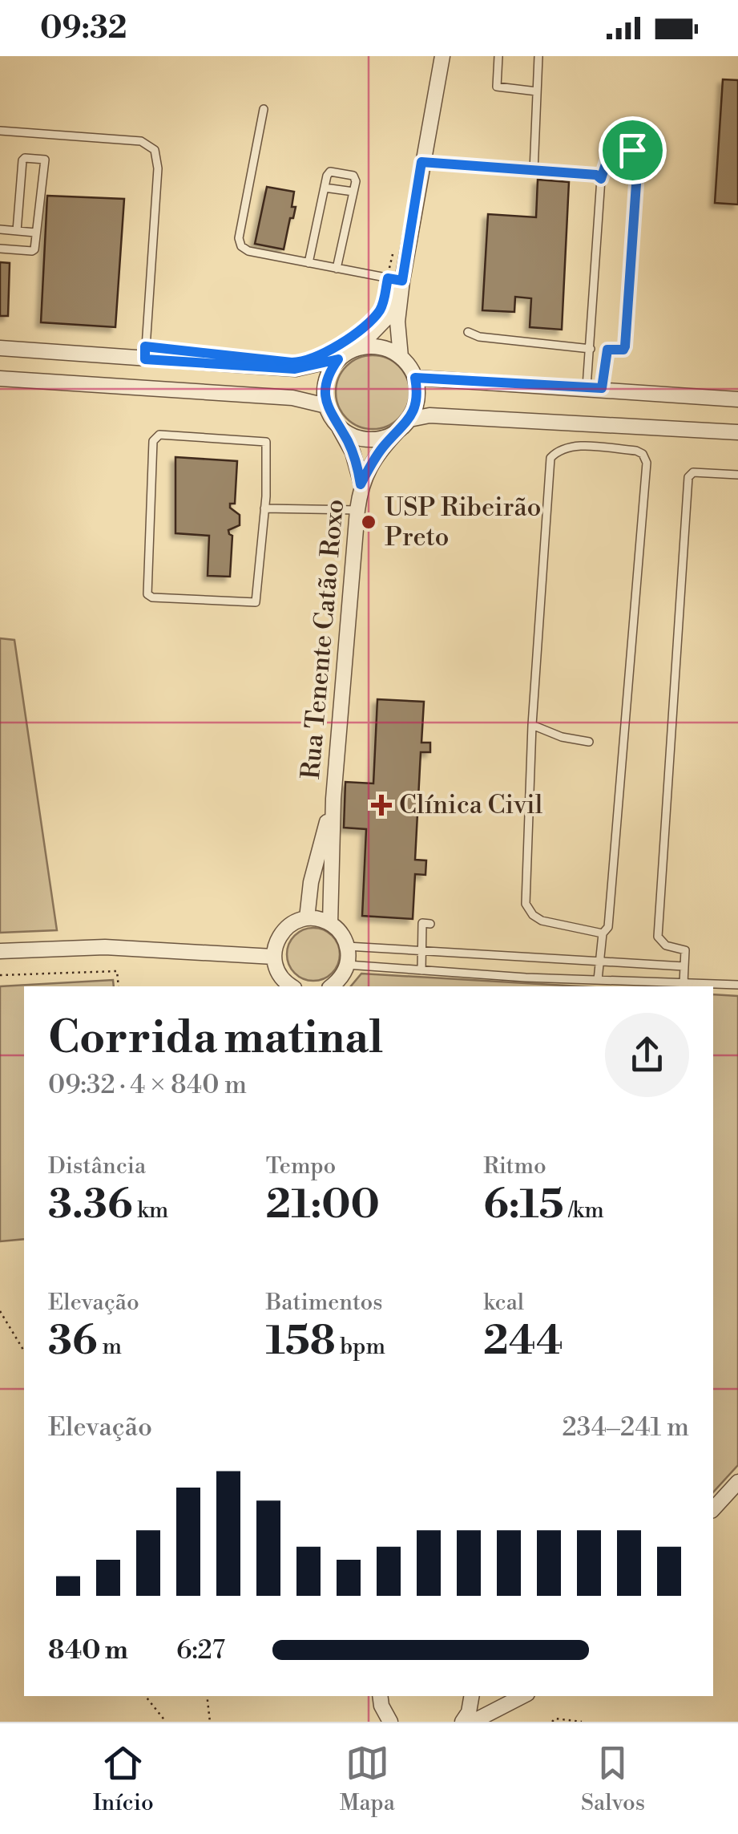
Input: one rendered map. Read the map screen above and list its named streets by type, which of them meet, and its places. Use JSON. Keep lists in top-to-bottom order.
{
  "streets": {
    "street": ["Rua Tenente Catão Roxo"]
  },
  "places": {
    "other": ["USP Ribeirão Preto"],
    "health": ["Clínica Civil"]
  },
  "page": {
    "status": "09:32",
    "heading": ["Corrida matinal", "09:32 · 4 × 840 m"],
    "stats": [
      ["Distância", "3.36 km"],
      ["Tempo", "21:00"],
      ["Ritmo", "6:15 /km"],
      ["Elevação", "36 m"],
      ["Batimentos", "158 bpm"],
      ["kcal", "244"]
    ],
    "chart": ["Elevação", "234–241 m"],
    "list": [
      {
        "name": "840 m",
        "note": "6:27"
      }
    ],
    "tabs": ["Início", "Mapa", "Salvos"]
  }
}
